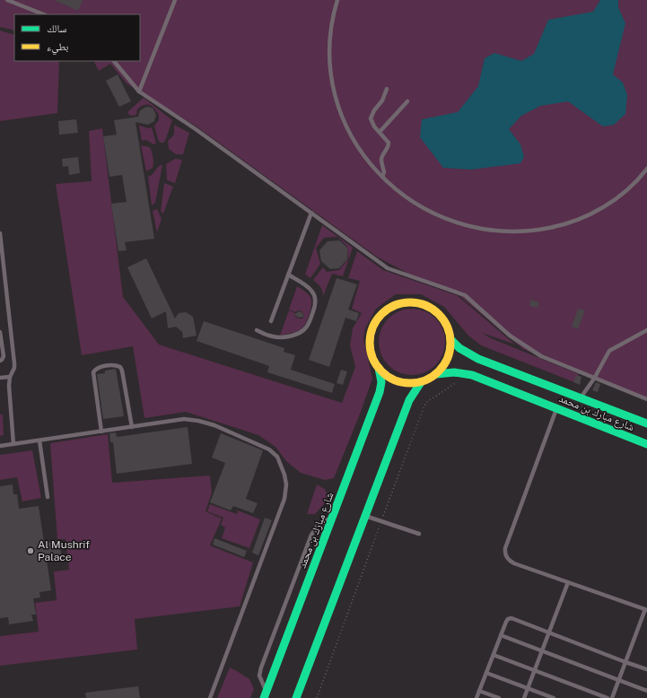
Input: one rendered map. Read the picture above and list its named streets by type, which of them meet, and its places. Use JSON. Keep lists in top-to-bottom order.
{
  "streets": {
    "street": ["شارع مبارك بن محمد"]
  },
  "places": ["Al Mushrif Palace"],
  "legend": ["سالك", "بطيء"]
}
